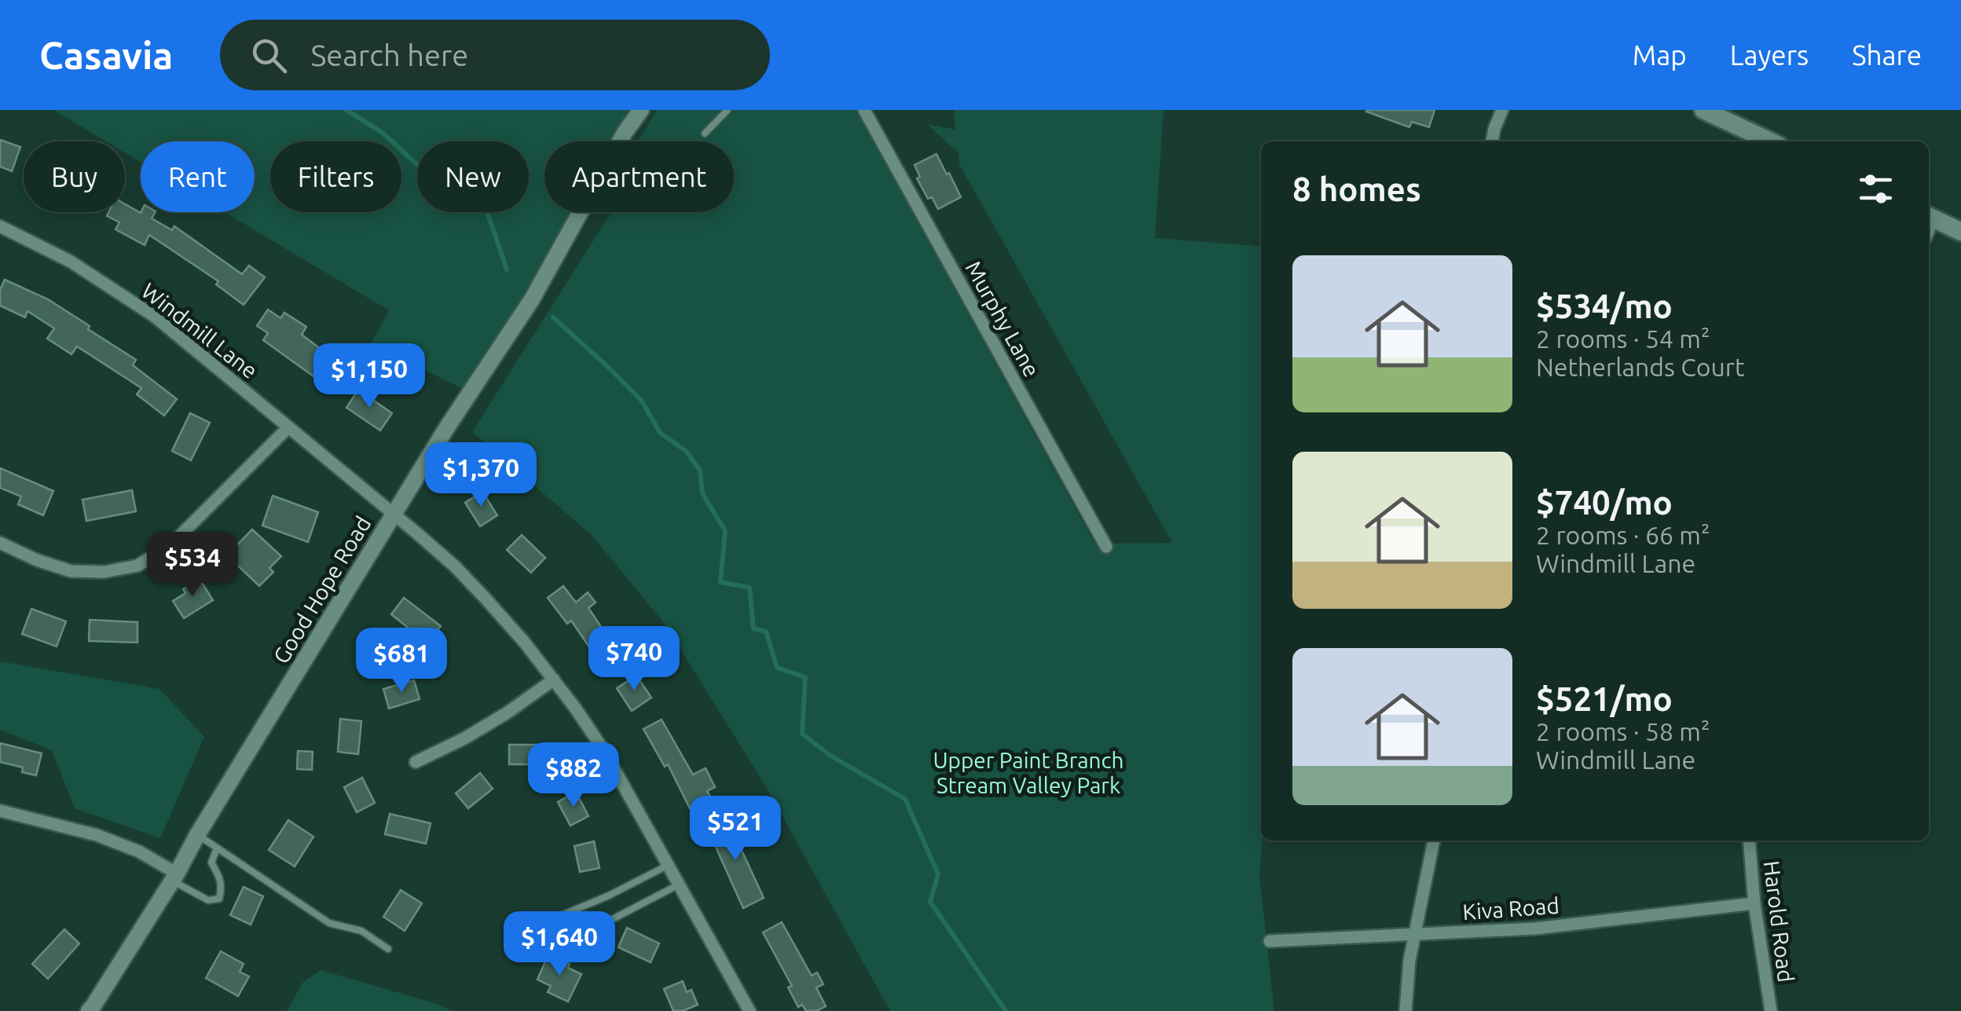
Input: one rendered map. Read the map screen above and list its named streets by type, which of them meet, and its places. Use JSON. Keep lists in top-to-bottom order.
{
  "streets": {
    "street": [
      "Murphy Lane",
      "Windmill Lane",
      "Good Hope Road",
      "Kiva Road",
      "Harold Road"
    ]
  },
  "crossings": [
    ["Windmill Lane", "Good Hope Road"],
    ["Kiva Road", "Harold Road"]
  ],
  "parks": ["Upper Paint Branch Stream Valley Park"],
  "page": {
    "header": "Casavia",
    "search": "Search here",
    "nav": ["Map", "Layers", "Share"],
    "chip": [
      "Buy",
      "Rent",
      "Filters",
      "New",
      "Apartment"
    ],
    "heading": "8 homes",
    "list": [
      {
        "name": "$534/mo",
        "note": "2 rooms · 54 m² · Netherlands Court"
      },
      {
        "name": "$740/mo",
        "note": "2 rooms · 66 m² · Windmill Lane"
      },
      {
        "name": "$521/mo",
        "note": "2 rooms · 58 m² · Windmill Lane"
      }
    ],
    "price": [
      "$1,150",
      "$1,370",
      "$534",
      "$740",
      "$681",
      "$882",
      "$521",
      "$1,640"
    ]
  }
}
